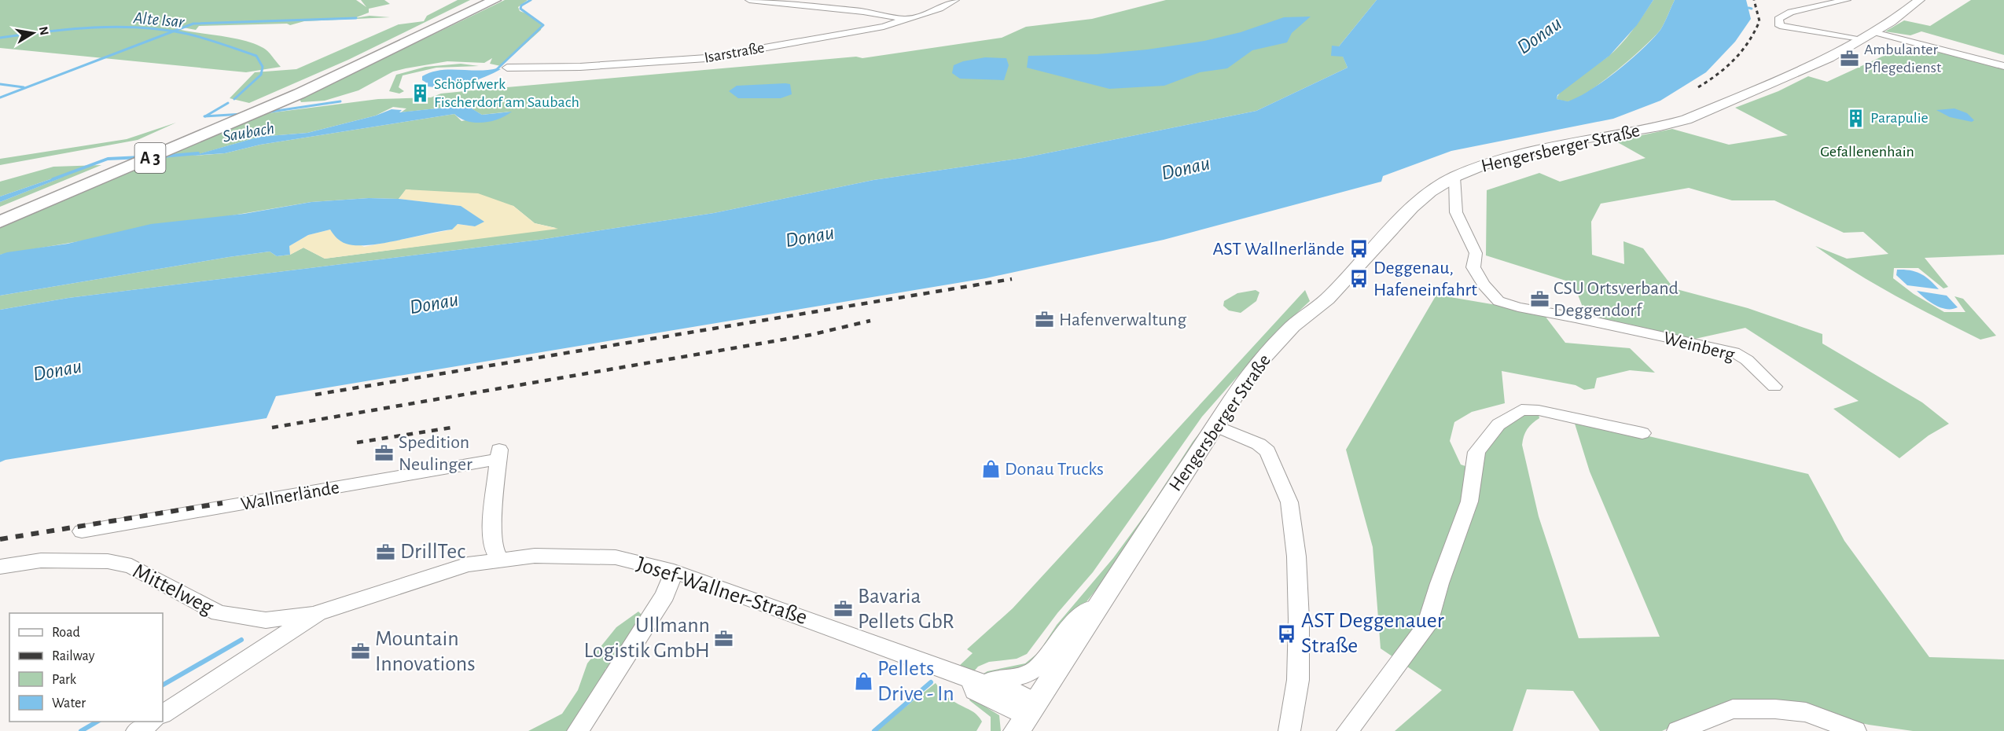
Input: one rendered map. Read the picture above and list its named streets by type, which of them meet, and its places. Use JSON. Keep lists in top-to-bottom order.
{
  "streets": {
    "highway": ["A 3"],
    "main road": ["Hengersberger Straße"],
    "street": [
      "Isarstraße",
      "Weinberg",
      "Wallnerlände",
      "Mittelweg",
      "Josef-Wallner-Straße"
    ]
  },
  "crossings": [
    ["Hengersberger Straße", "Weinberg"],
    ["Hengersberger Straße", "Josef-Wallner-Straße"],
    ["Wallnerlände", "Josef-Wallner-Straße"],
    ["Mittelweg", "Josef-Wallner-Straße"]
  ],
  "water": ["Alte Isar", "Donau", "Saubach"],
  "parks": ["Gefallenenhain"],
  "places": {
    "office": [
      "Ambulanter Pflegedienst",
      "CSU Ortsverband Deggendorf",
      "Hafenverwaltung",
      "Spedition Neulinger",
      "DrillTec",
      "Bavaria Pellets GbR",
      "Ullmann Logistik GmbH",
      "Mountain Innovations"
    ],
    "building": ["Schöpfwerk Fischerdorf am Saubach", "Parapulie"],
    "bus stop": ["AST Wallnerlände", "Deggenau, Hafeneinfahrt", "AST Deggenauer Straße"],
    "shop": ["Donau Trucks", "Pellets Drive - In"]
  },
  "legend": [
    "Road",
    "Railway",
    "Park",
    "Water"
  ],
  "north": "right"
}
